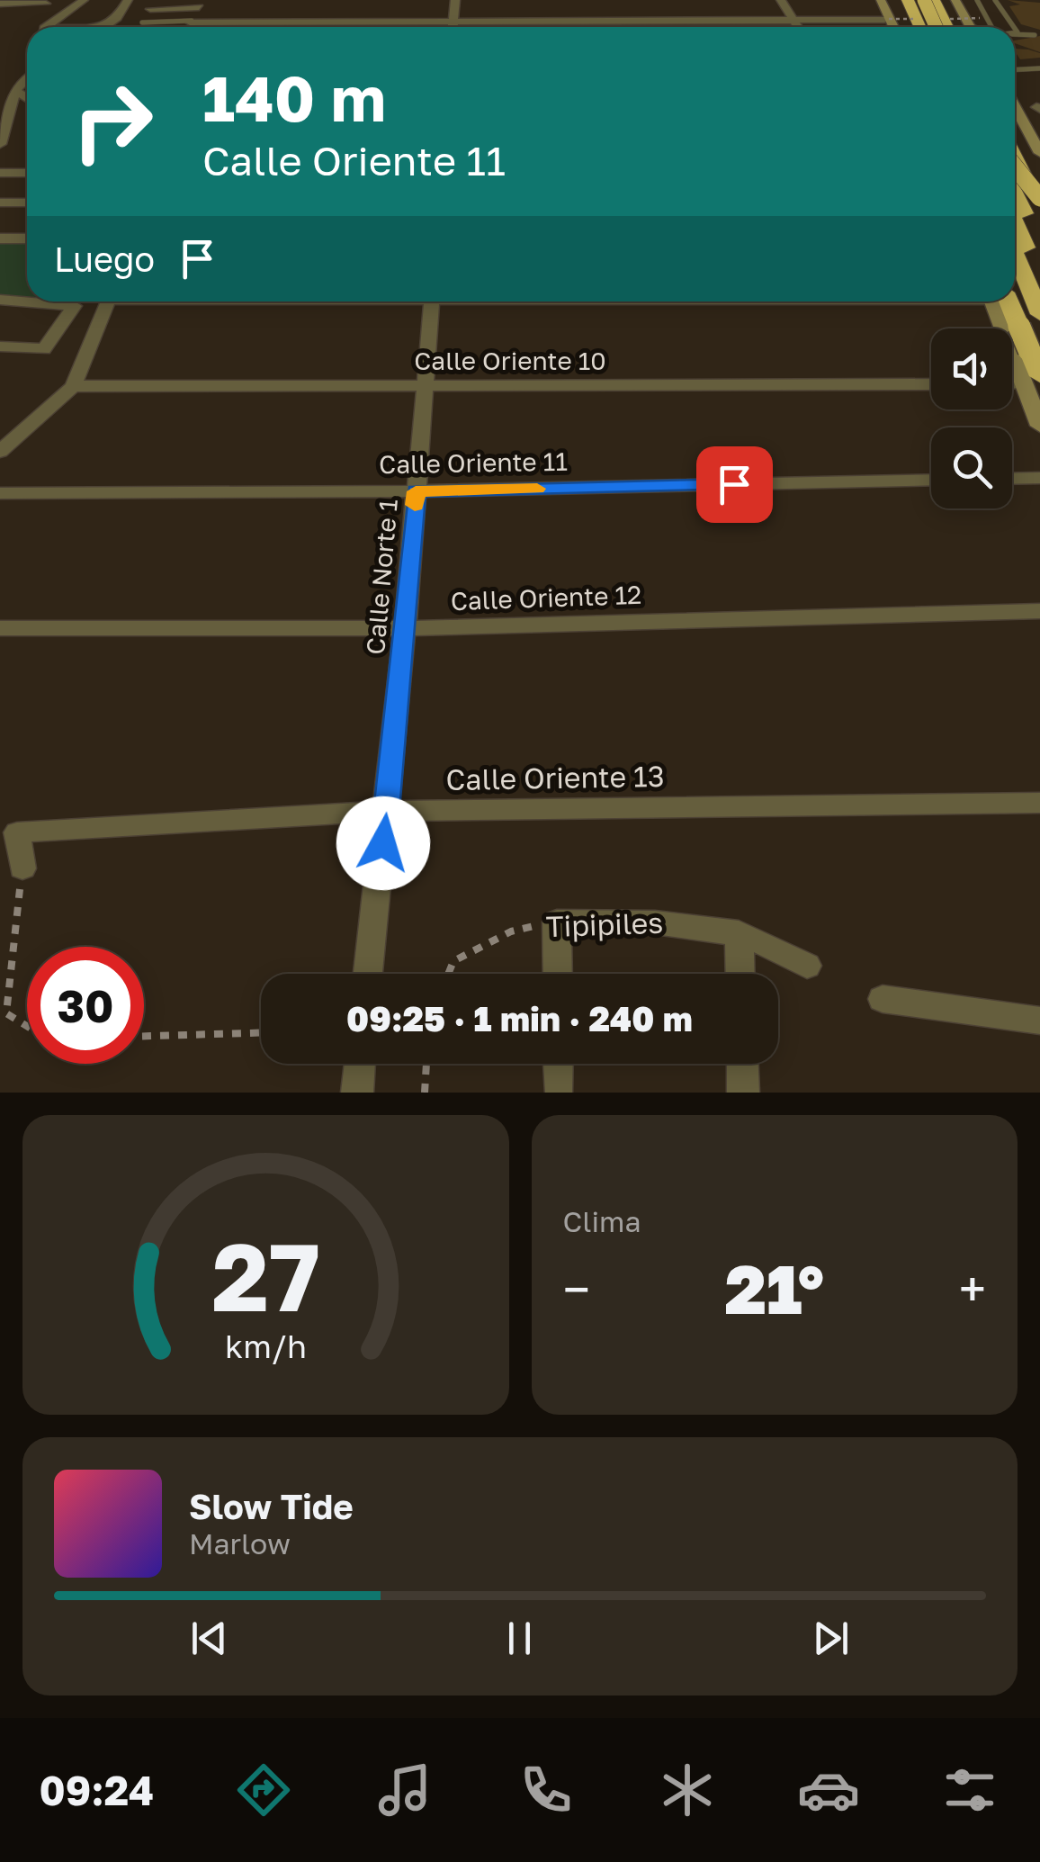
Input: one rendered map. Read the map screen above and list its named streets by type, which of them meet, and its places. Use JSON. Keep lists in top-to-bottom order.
{
  "streets": {
    "street": [
      "Calle Oriente 10",
      "Calle Oriente 11",
      "Calle Norte 1",
      "Calle Oriente 12",
      "Calle Oriente 13",
      "Tipipiles"
    ]
  },
  "crossings": [
    ["Calle Oriente 10", "Calle Norte 1"],
    ["Calle Oriente 11", "Calle Norte 1"],
    ["Calle Norte 1", "Calle Oriente 12"],
    ["Calle Norte 1", "Calle Oriente 13"]
  ],
  "page": {
    "turn": ["140 m", "Calle Oriente 11"],
    "then": "Luego",
    "limit": "30",
    "trip": "09:25 · 1 min · 240 m",
    "tile": "Clima",
    "heat": ["−", "21°", "+"],
    "song": ["Slow Tide", "Marlow"],
    "tabs": "09:24",
    "gauge": ["27", "km/h"]
  }
}
